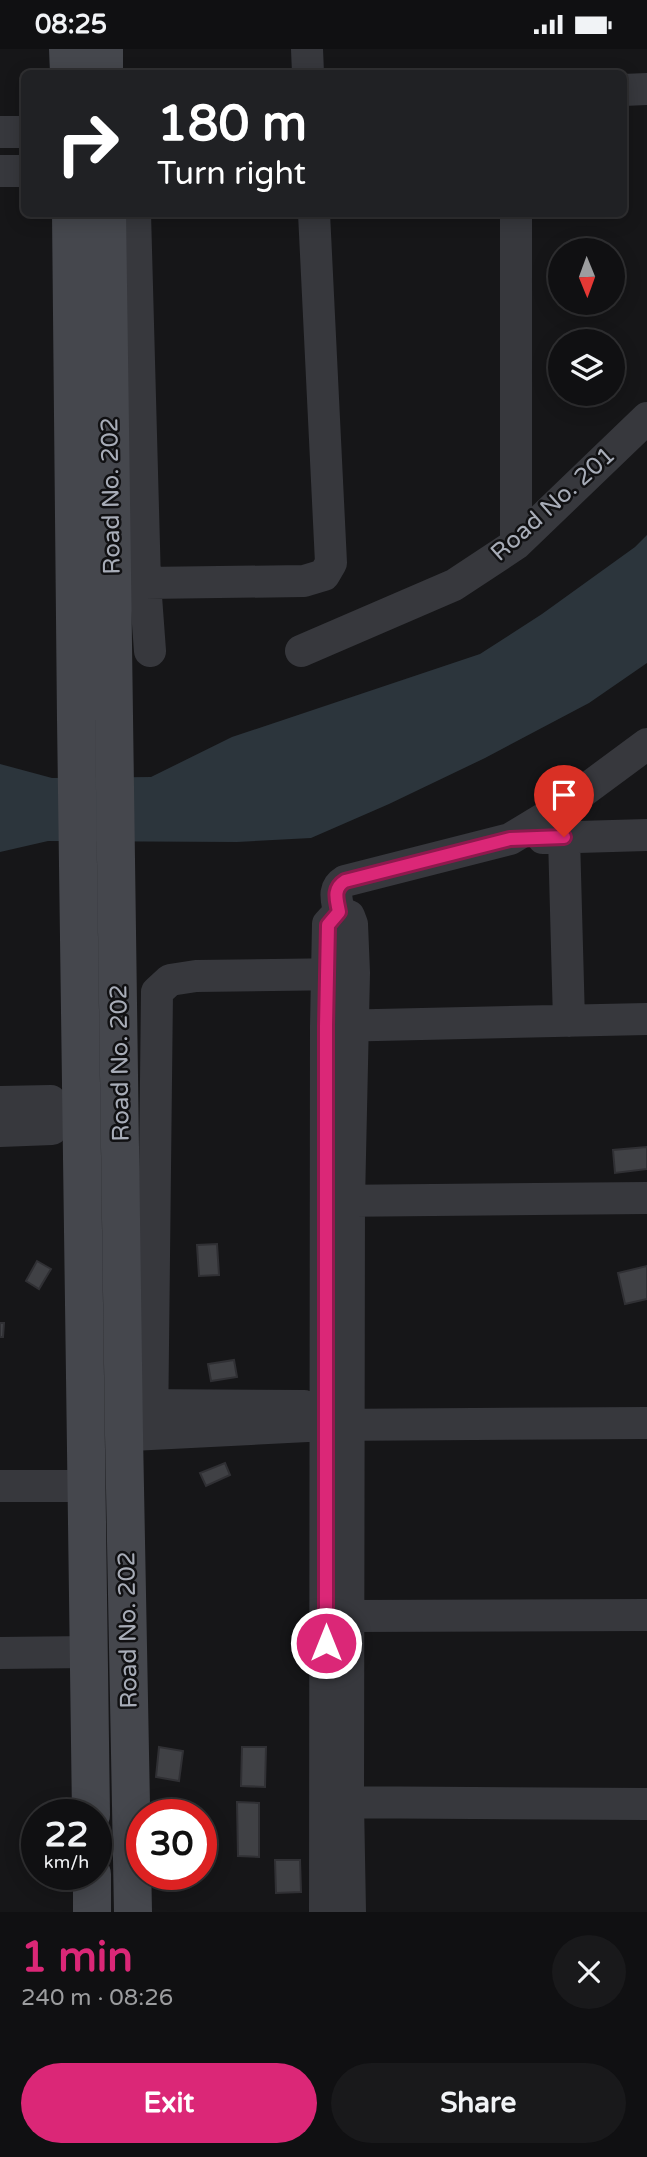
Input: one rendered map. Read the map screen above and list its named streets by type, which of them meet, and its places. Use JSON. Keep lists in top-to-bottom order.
{
  "streets": {
    "street": ["Road No. 202", "Road No. 201"]
  },
  "north": "bottom",
  "page": {
    "status": "08:25",
    "turn": ["180 m", "Turn right"],
    "speed": "22 km/h",
    "limit": "30",
    "heading": ["1 min", "240 m · 08:26"],
    "buttons": ["Exit", "Share"]
  }
}
